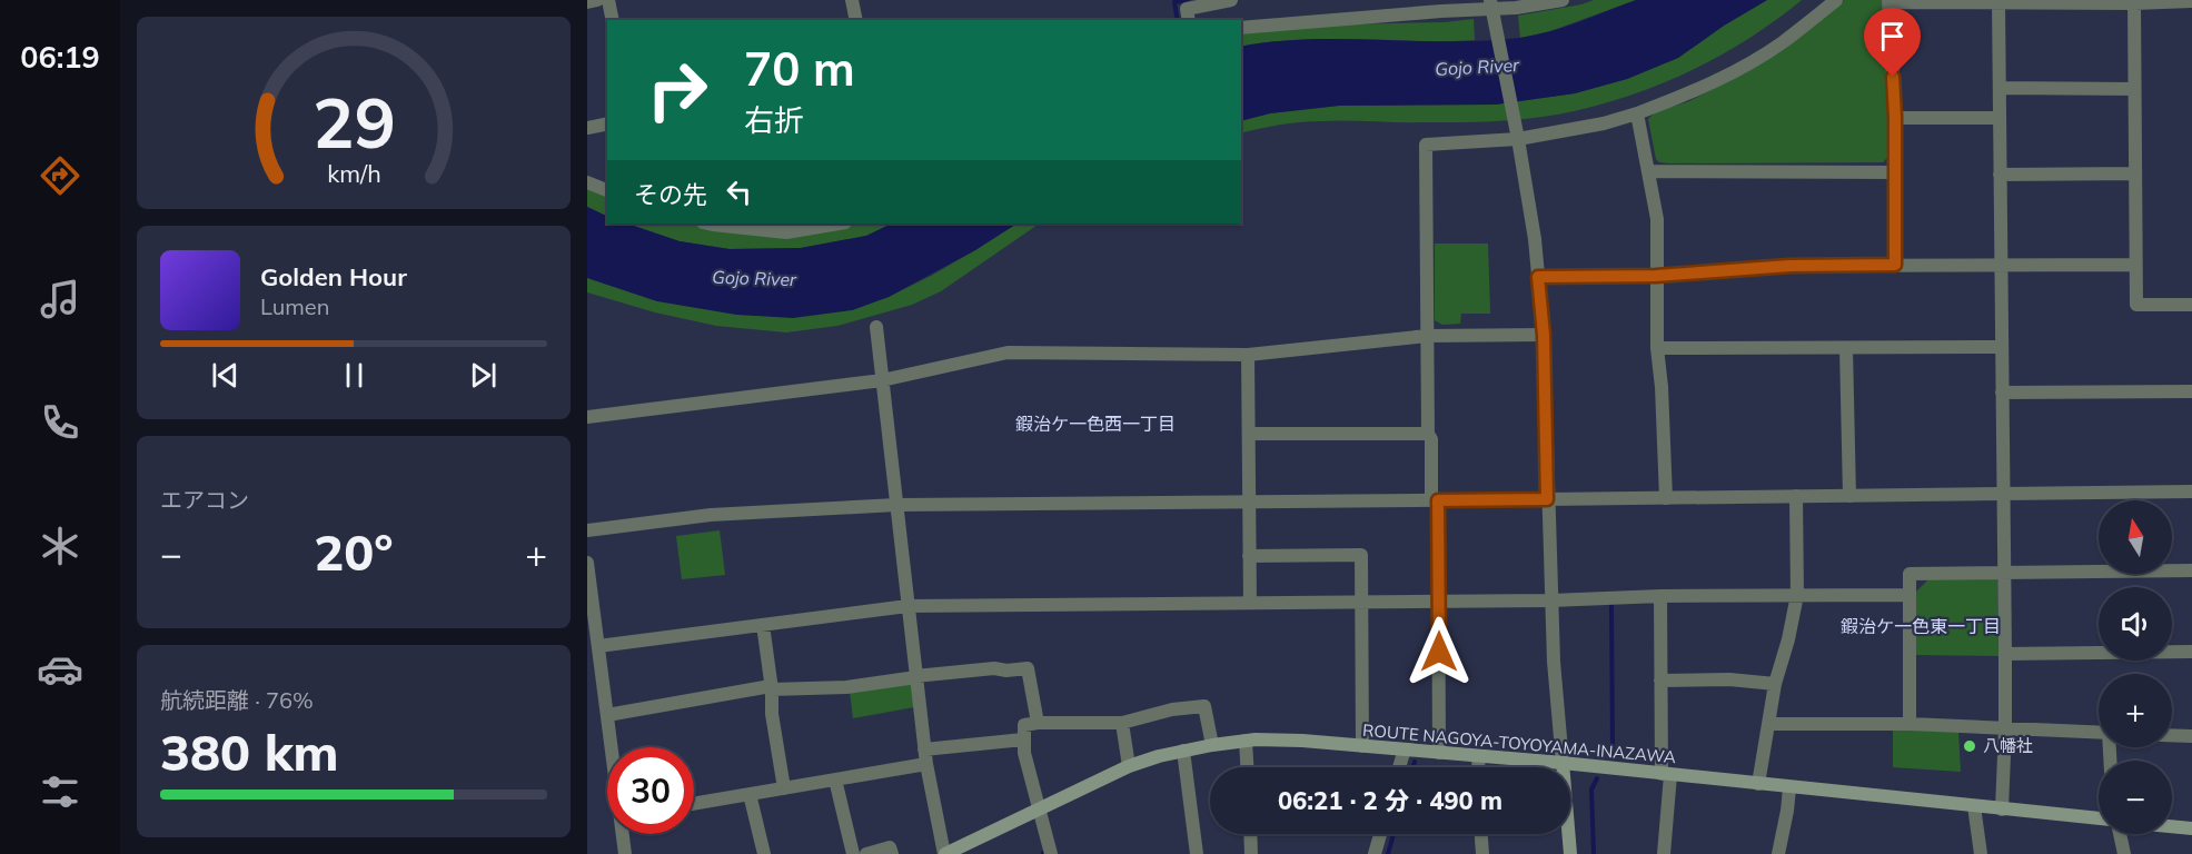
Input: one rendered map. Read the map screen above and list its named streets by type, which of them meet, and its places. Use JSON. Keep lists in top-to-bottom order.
{
  "streets": {
    "main road": ["ROUTE NAGOYA-TOYOYAMA-INAZAWA"]
  },
  "districts": ["鍜治ケ一色西一丁目", "鍜治ケ一色東一丁目"],
  "water": ["Gojo River"],
  "places": ["八幡社"],
  "north": "top",
  "page": {
    "tabs": "06:19",
    "turn": ["70 m", "右折"],
    "then": "その先",
    "song": ["Golden Hour", "Lumen"],
    "tile": [
      "エアコン",
      ["航続距離 · 76%", "380 km"]
    ],
    "map_buttons": ["+", "−"],
    "heat": ["−", "20°", "+"],
    "limit": "30",
    "trip": "06:21 · 2 分 · 490 m",
    "gauge": ["29", "km/h"]
  }
}
